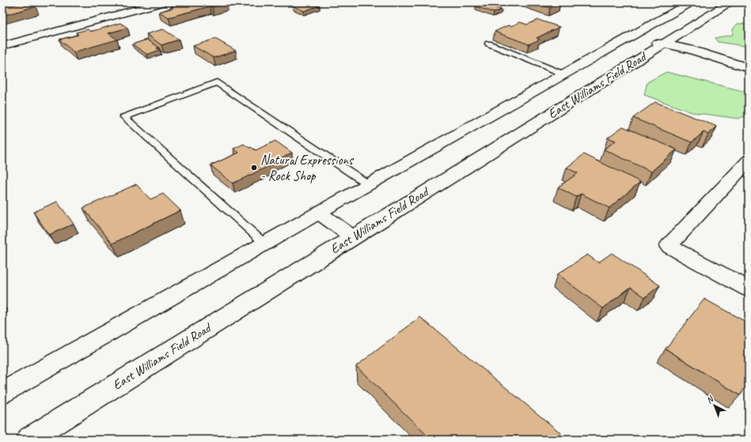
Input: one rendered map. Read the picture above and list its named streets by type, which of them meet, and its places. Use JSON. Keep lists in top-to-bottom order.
{
  "streets": {
    "main road": ["East Williams Field Road"]
  },
  "places": ["Natural Expressions - Rock Shop"],
  "north": "top left"
}
